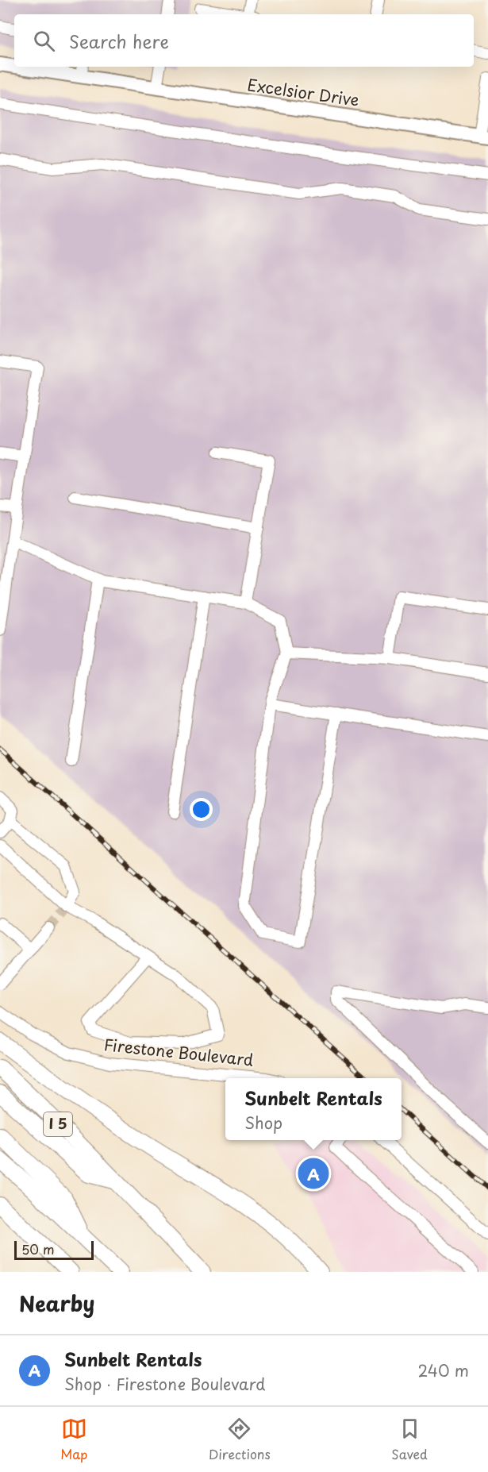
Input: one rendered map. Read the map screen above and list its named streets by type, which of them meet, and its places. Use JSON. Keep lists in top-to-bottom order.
{
  "streets": {
    "highway": ["I 5"],
    "main road": ["Excelsior Drive"],
    "street": ["Firestone Boulevard"]
  },
  "scale_bar": "50 m",
  "page": {
    "search": "Search here",
    "popup": ["Sunbelt Rentals", "Shop"],
    "pins": "A",
    "scale": "50 m",
    "heading": "Nearby",
    "list": [
      {
        "mark": "A",
        "name": "Sunbelt Rentals",
        "note": "Shop · Firestone Boulevard",
        "value": "240 m"
      }
    ],
    "nav": ["Map", "Directions", "Saved"]
  }
}
